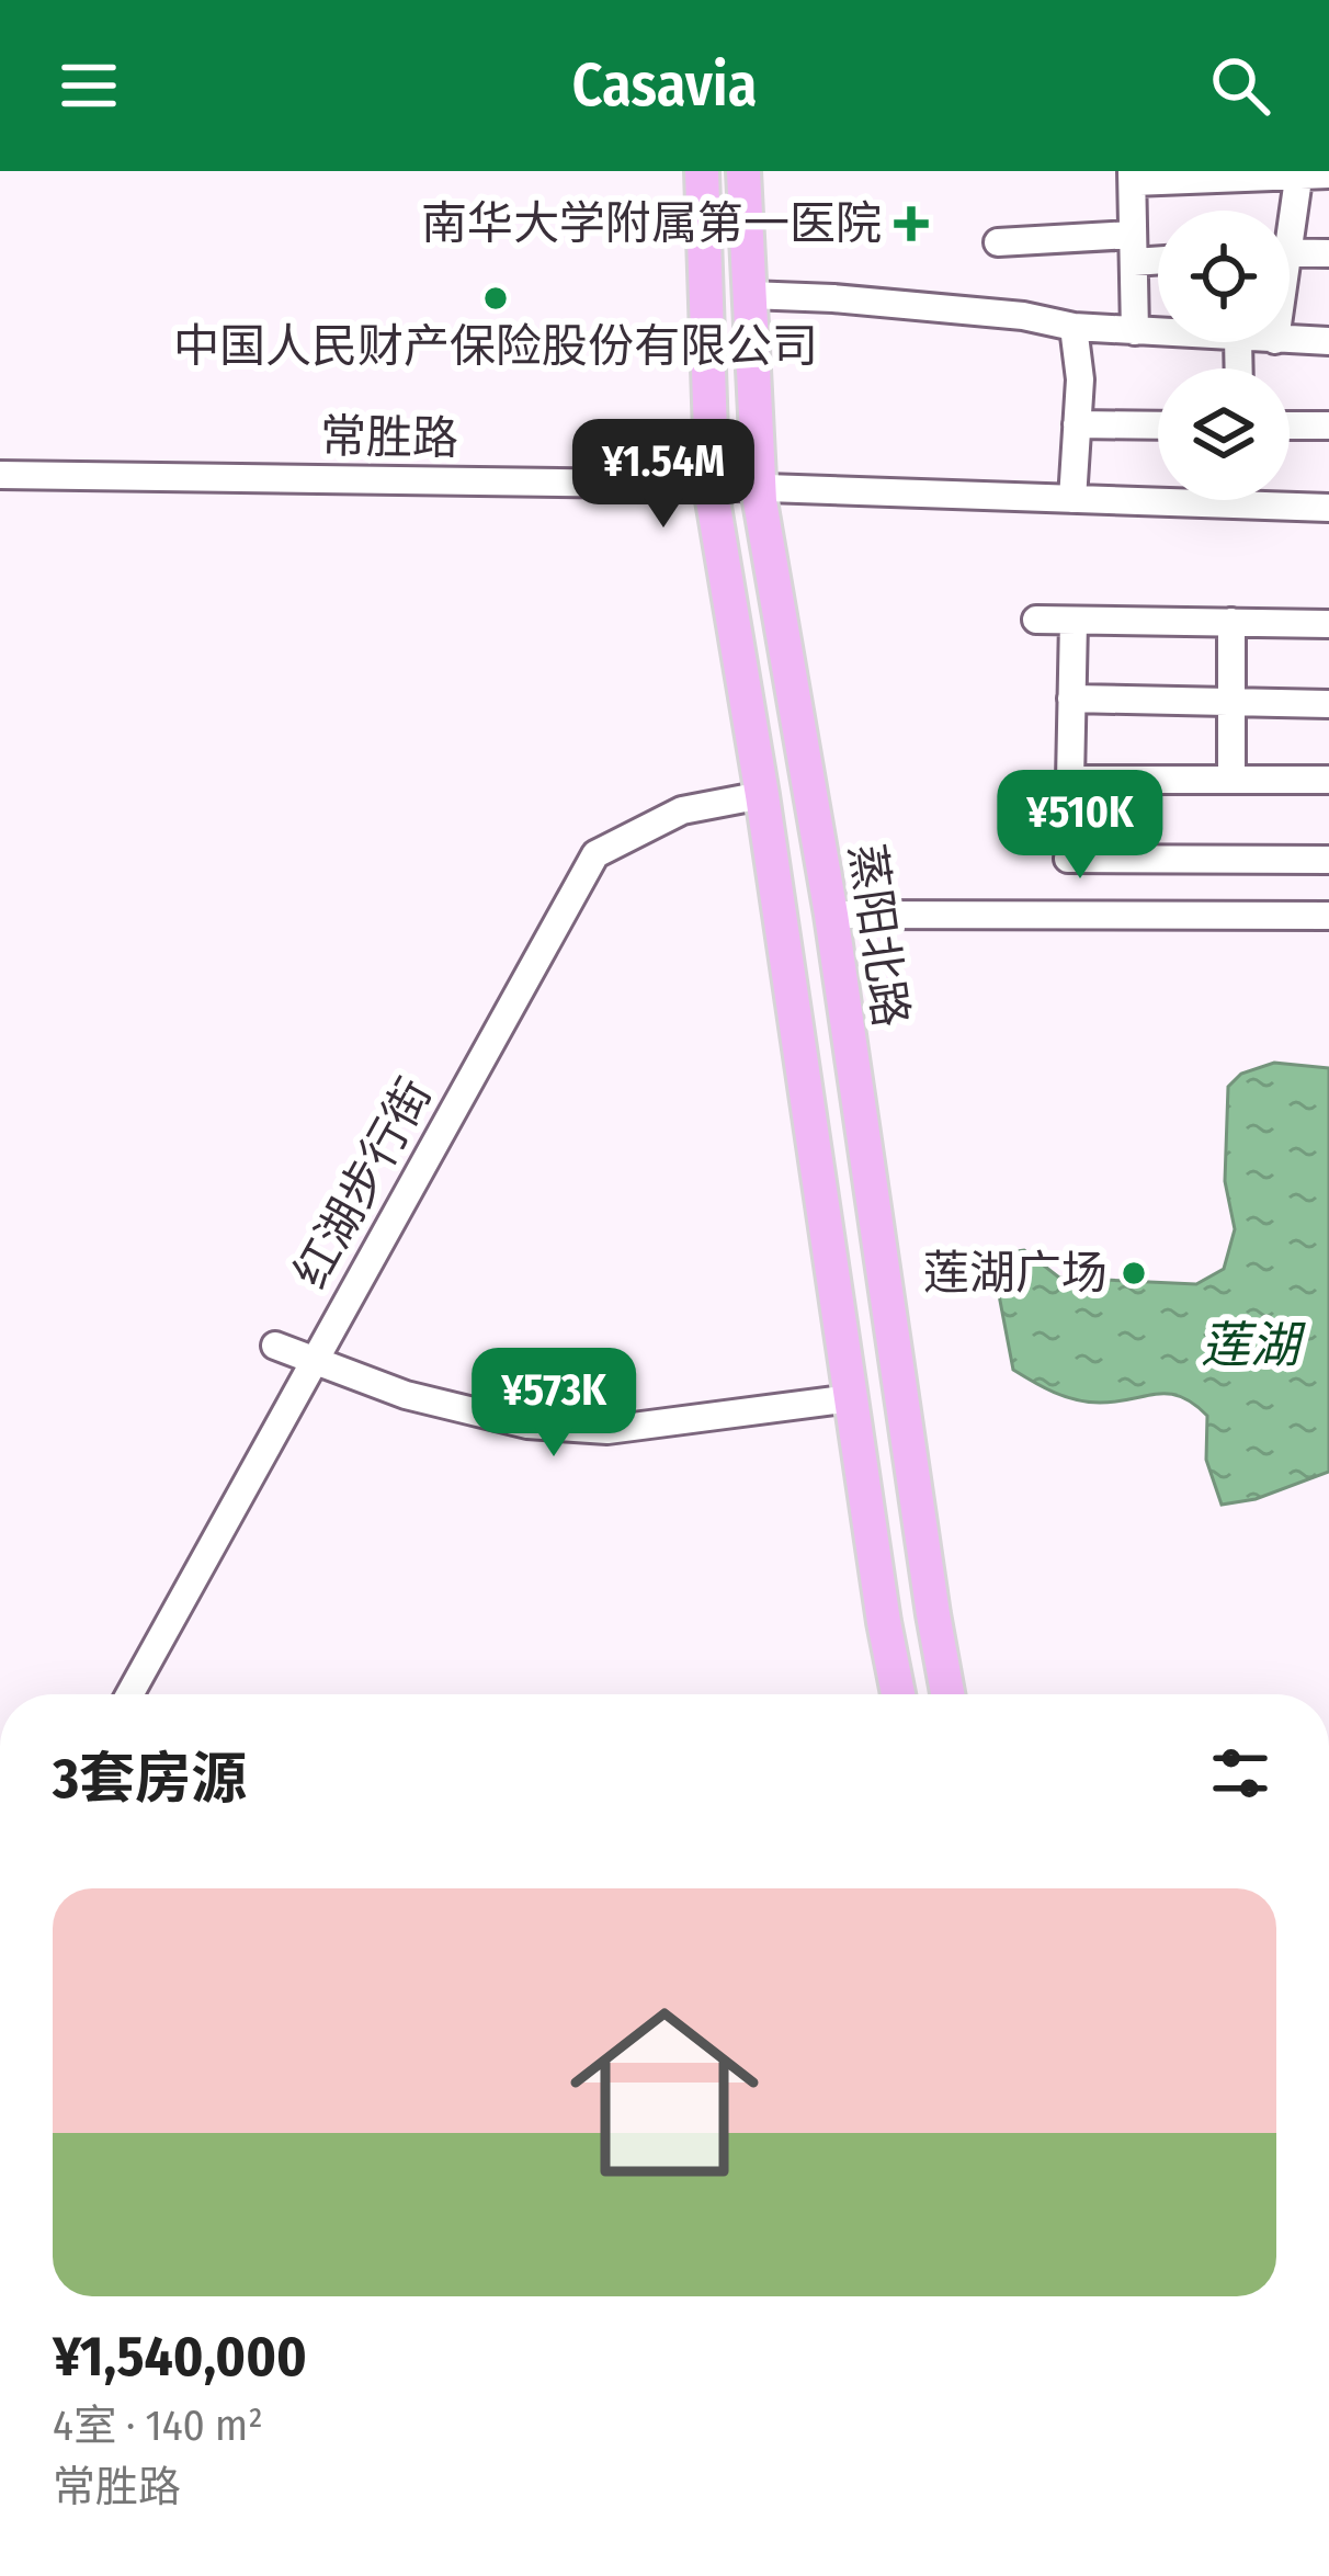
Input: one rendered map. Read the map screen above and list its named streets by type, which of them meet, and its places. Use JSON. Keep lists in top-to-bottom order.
{
  "streets": {
    "main road": ["蒸阳北路"],
    "street": ["常胜路", "红湖步行街"]
  },
  "crossings": [
    ["常胜路", "蒸阳北路"],
    ["蒸阳北路", "红湖步行街"]
  ],
  "water": ["莲湖"],
  "places": {
    "health": ["南华大学附属第一医院"],
    "other": ["中国人民财产保险股份有限公司", "莲湖广场"]
  },
  "page": {
    "header": "Casavia",
    "price": ["¥1.54M", "¥510K", "¥573K"],
    "heading": "3套房源",
    "list": [
      {
        "name": "¥1,540,000",
        "note": "4室 · 140 m² · 常胜路"
      }
    ]
  }
}
